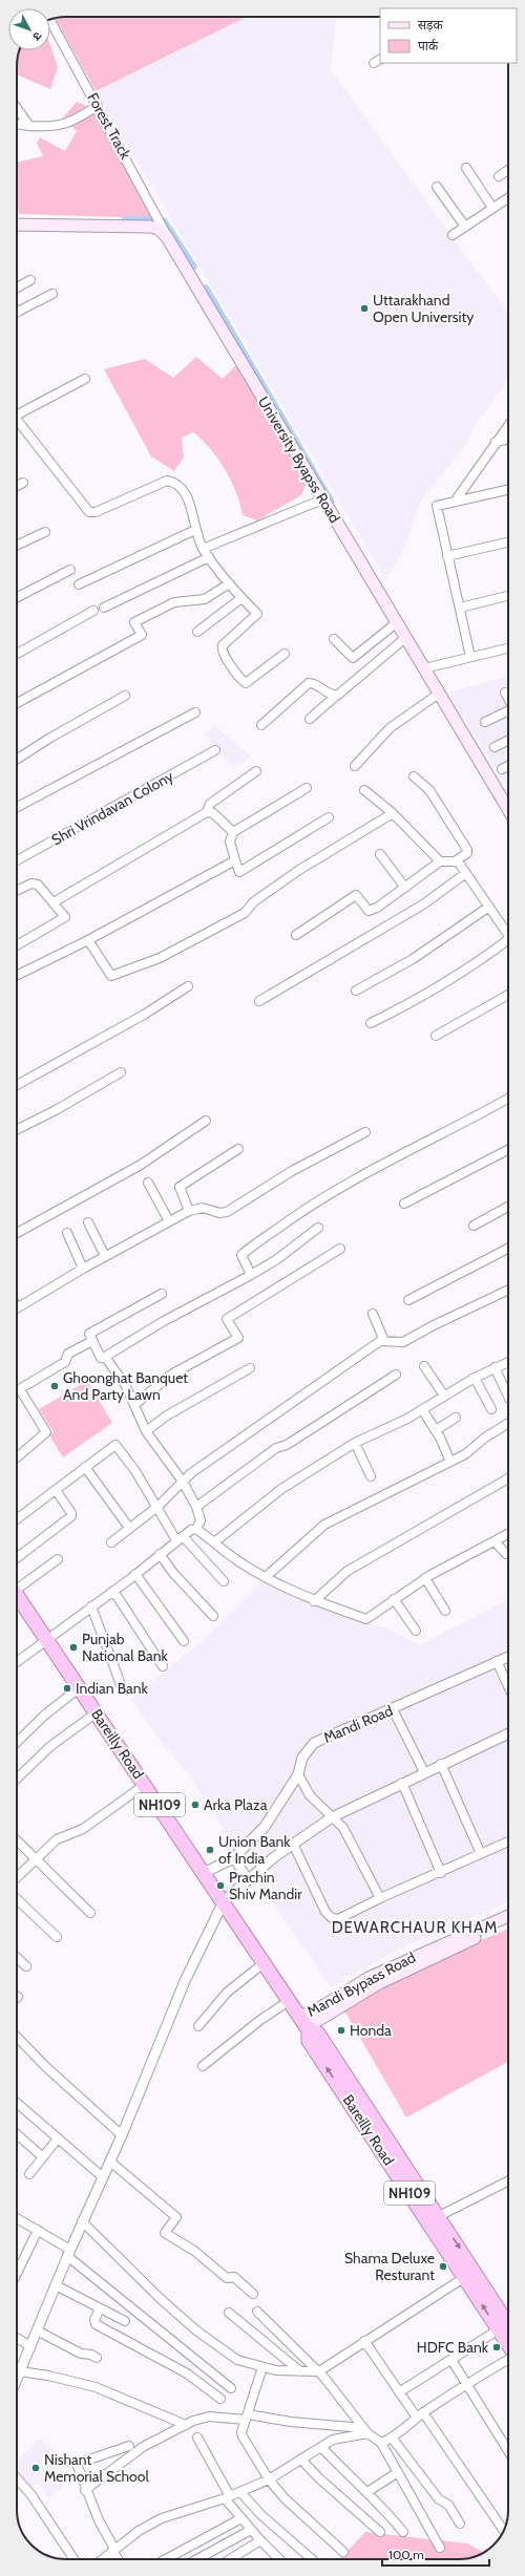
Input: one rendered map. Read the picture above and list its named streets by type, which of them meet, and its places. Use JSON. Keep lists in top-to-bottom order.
{
  "streets": {
    "highway": ["Bareilly Road", "NH109"],
    "main road": ["University Byapss Road", "Mandi Bypass Road"],
    "street": ["Forest Track", "Shri Vrindavan Colony", "Mandi Road"]
  },
  "crossings": [
    ["Forest Track", "University Byapss Road"],
    ["Mandi Road", "Bareilly Road"],
    ["Bareilly Road", "Mandi Bypass Road"]
  ],
  "districts": ["DEWARCHAUR KHAM"],
  "places": [
    "Uttarakhand Open University",
    "Ghoonghat Banquet And Party Lawn",
    "Punjab National Bank",
    "Indian Bank",
    "Arka Plaza",
    "Union Bank of India",
    "Prachin Shiv Mandir",
    "Honda",
    "Shama Deluxe Resturant",
    "HDFC Bank",
    "Nishant Memorial School"
  ],
  "legend": ["सड़क", "पार्क"],
  "scale_bar": "100 m",
  "north": "bottom right"
}
